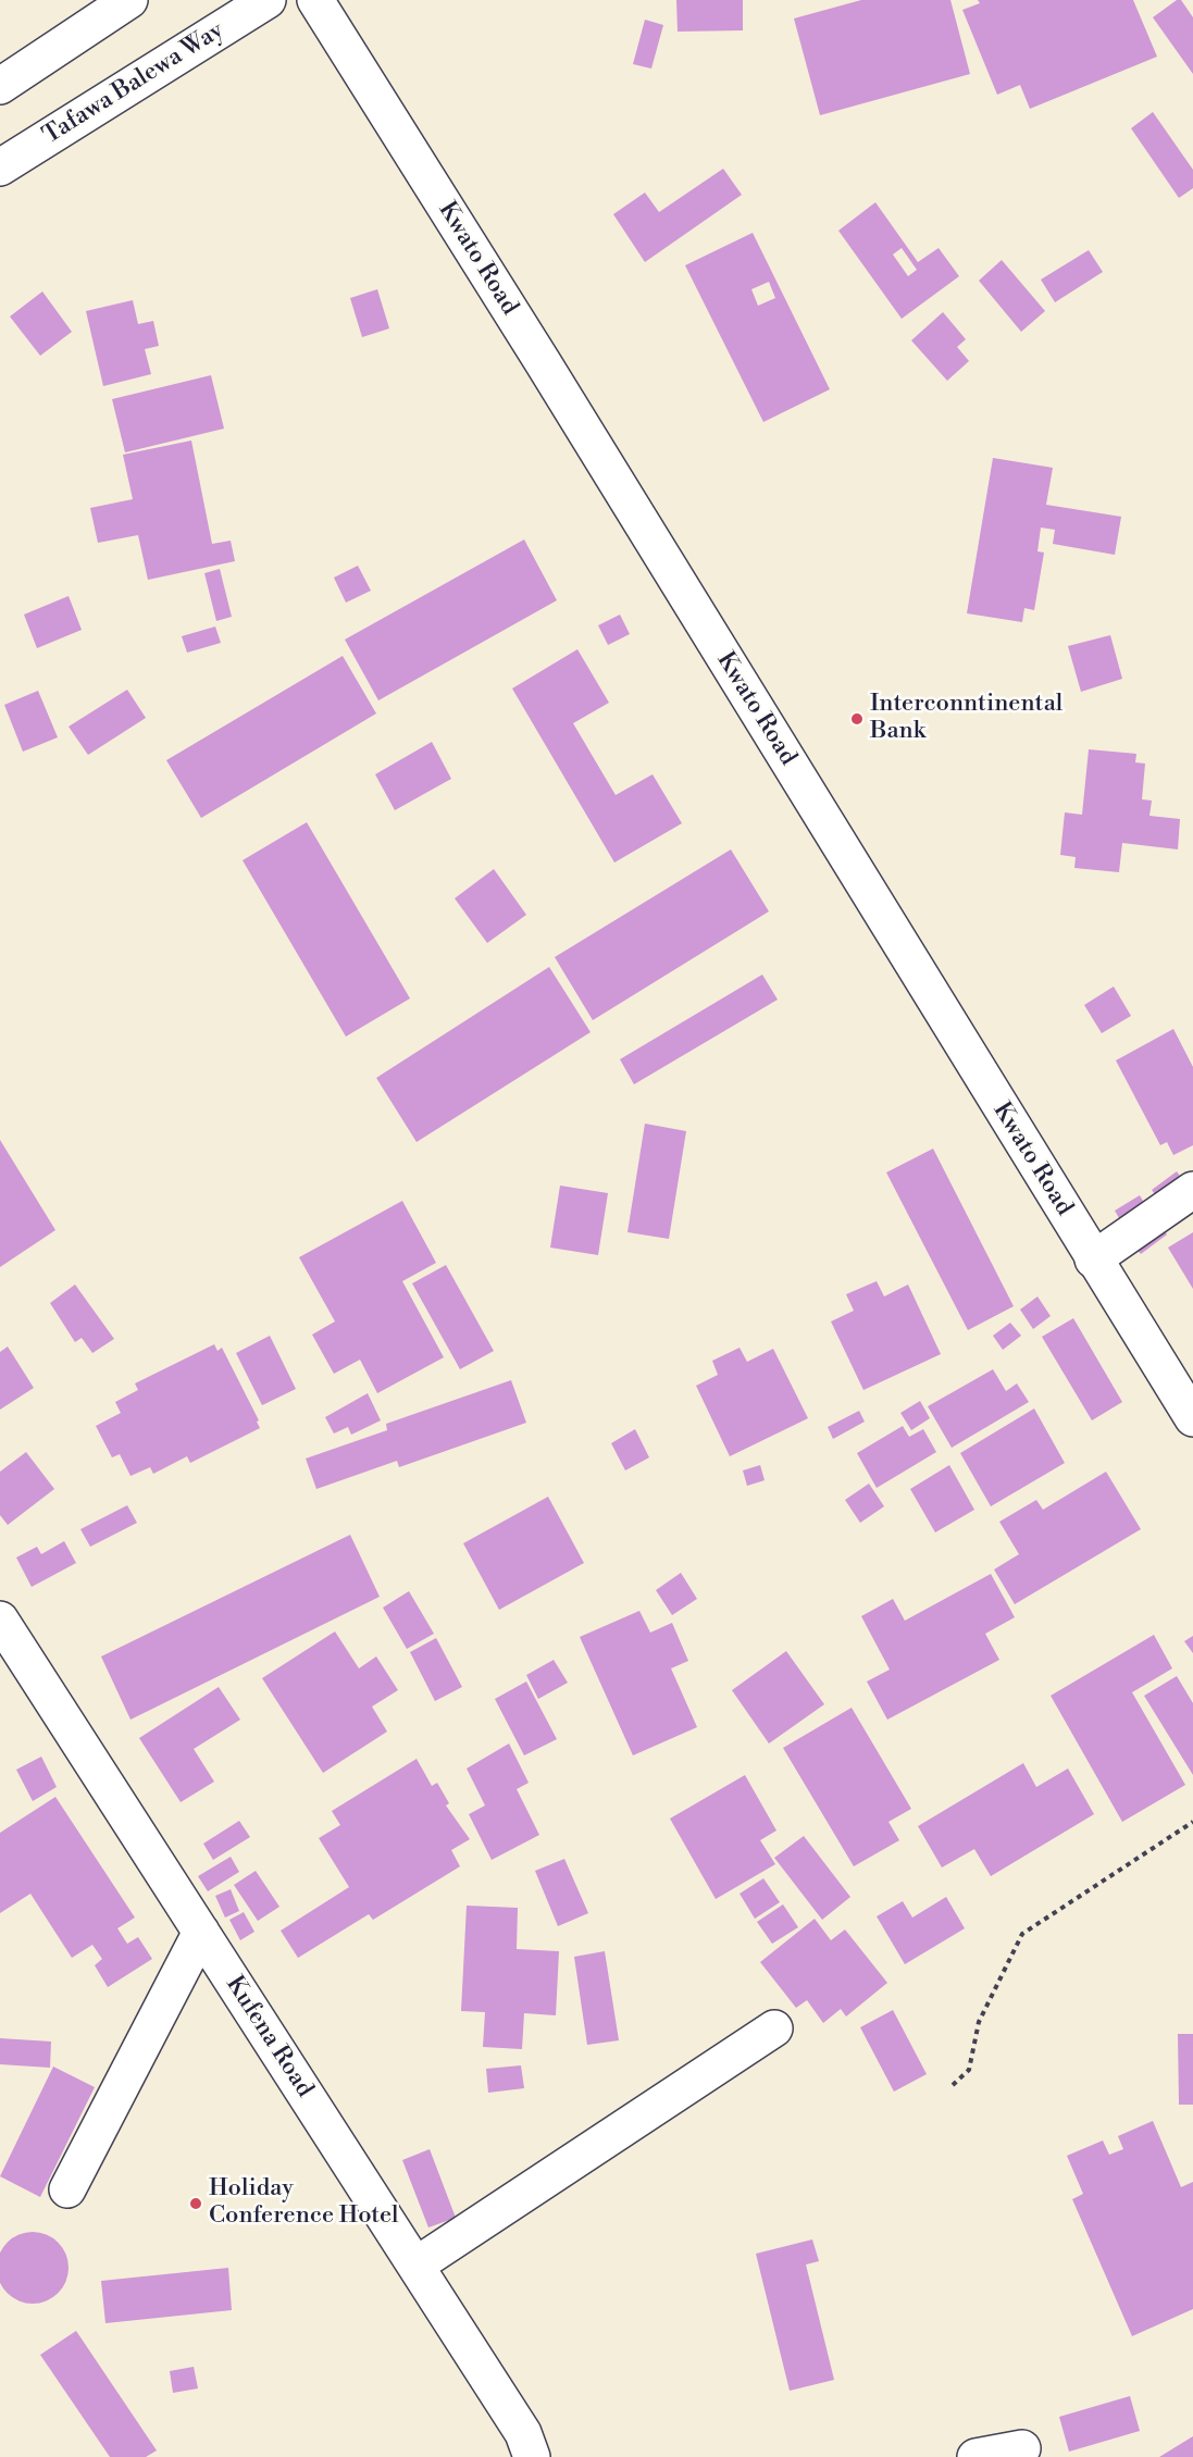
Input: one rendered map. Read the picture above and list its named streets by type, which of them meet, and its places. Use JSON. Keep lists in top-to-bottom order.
{
  "streets": {
    "street": ["Tafawa Balewa Way", "Kwato Road", "Kufena Road"]
  },
  "places": ["Interconntinental Bank", "Holiday Conference Hotel"]
}
